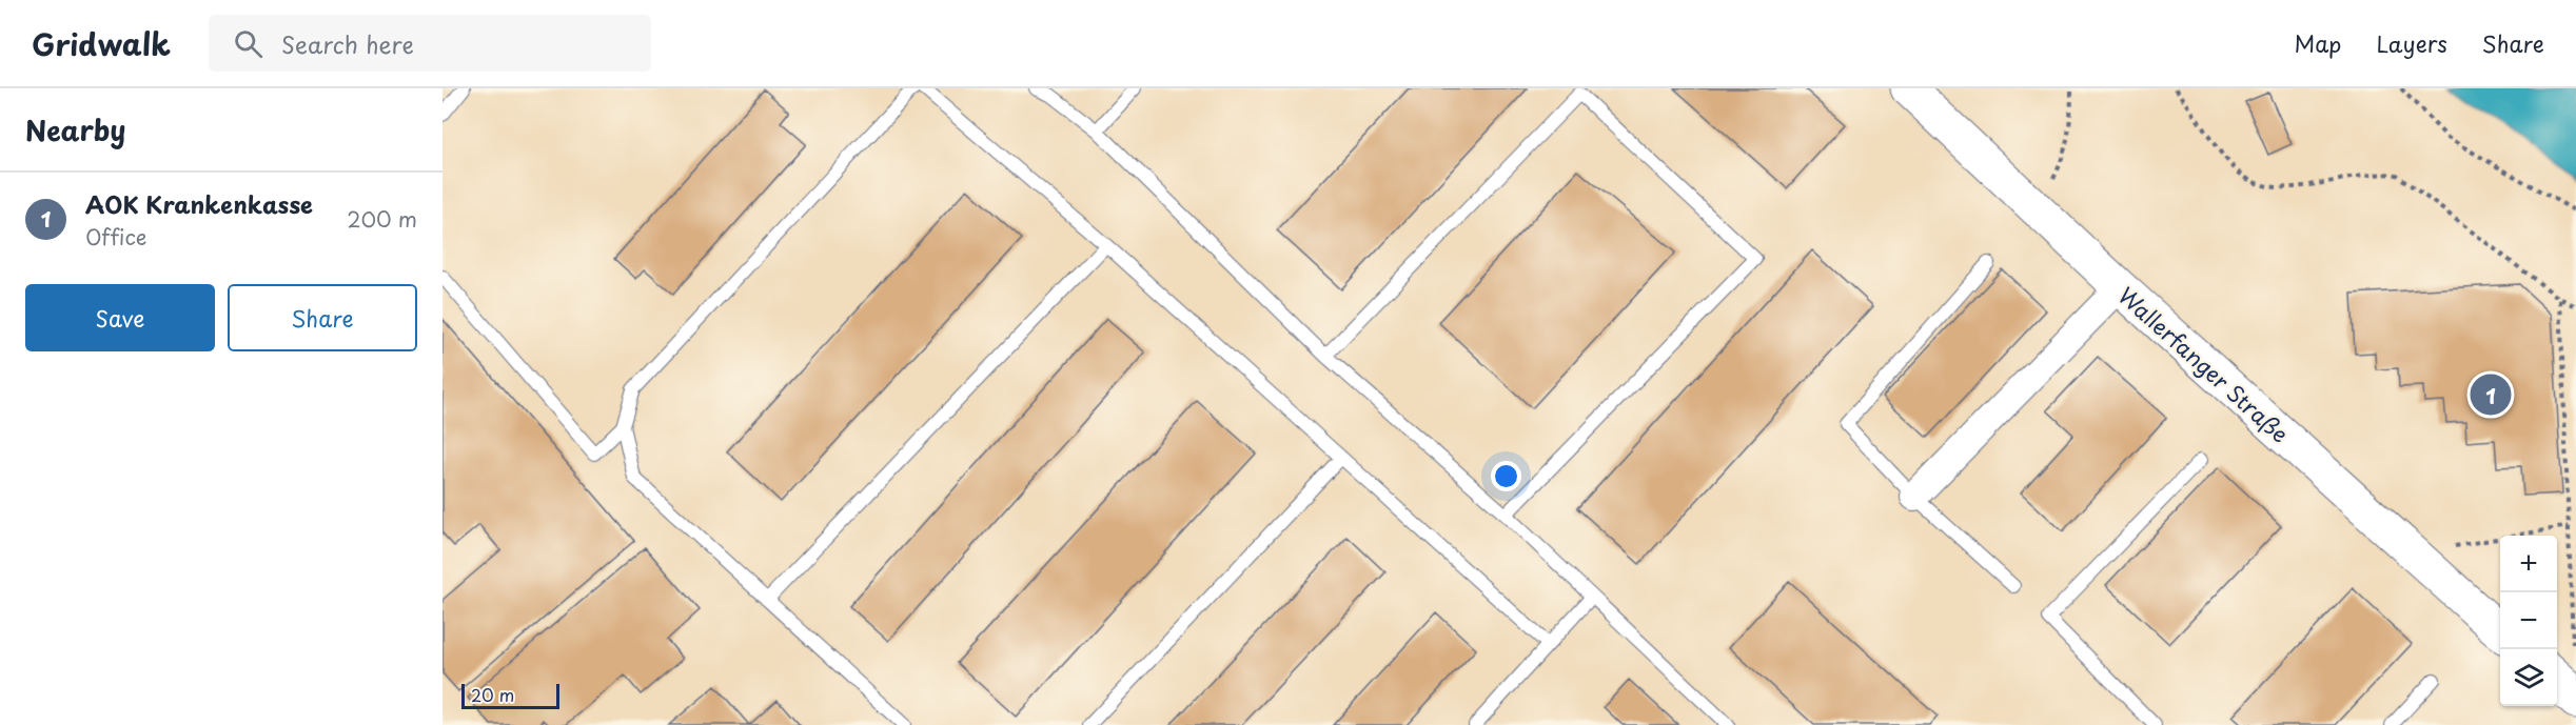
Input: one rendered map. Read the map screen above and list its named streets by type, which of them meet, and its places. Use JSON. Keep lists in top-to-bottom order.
{
  "streets": {
    "main road": ["Wallerfanger Straße"]
  },
  "scale_bar": "20 m",
  "page": {
    "header": "Gridwalk",
    "search": "Search here",
    "nav": ["Map", "Layers", "Share"],
    "heading": "Nearby",
    "list": [
      {
        "mark": "1",
        "name": "AOK Krankenkasse",
        "note": "Office",
        "value": "200 m"
      }
    ],
    "buttons": ["Save", "Share"],
    "pins": "1",
    "map_buttons": ["+", "−"],
    "scale": "20 m"
  }
}
